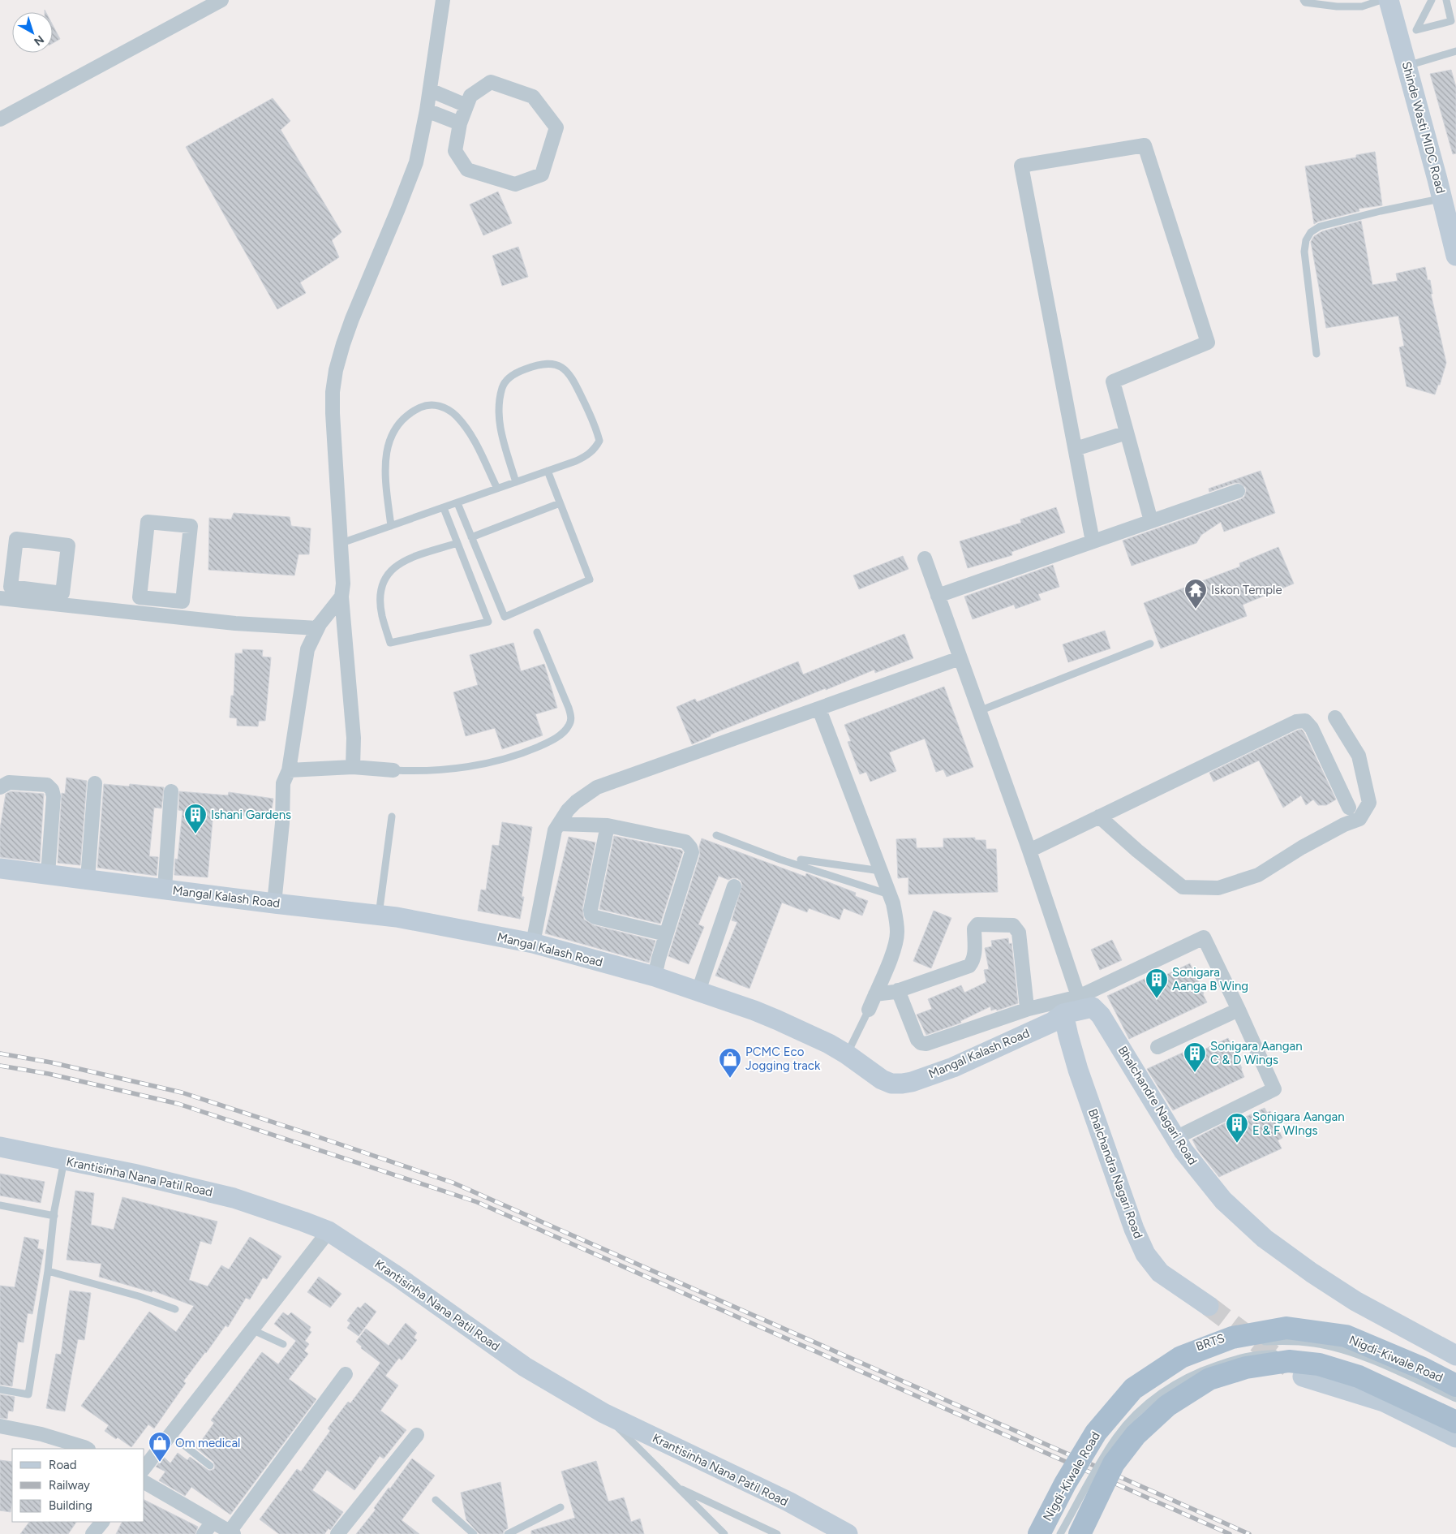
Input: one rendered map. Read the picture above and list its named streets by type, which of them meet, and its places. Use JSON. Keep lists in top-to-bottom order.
{
  "streets": {
    "main road": ["Nigdi-Kiwale Road"],
    "street": [
      "Shinde Wasti MIDC Road",
      "Mangal Kalash Road",
      "Bhalchandre Nagari Road",
      "Bhalchandra Nagari Road",
      "Krantisinha Nana Patil Road"
    ],
    "lane": ["BRTS"]
  },
  "crossings": [
    ["Mangal Kalash Road", "Bhalchandre Nagari Road"],
    ["Mangal Kalash Road", "Bhalchandra Nagari Road"]
  ],
  "places": {
    "temple": ["Iskon Temple"],
    "building": [
      "Ishani Gardens",
      "Sonigara Aanga B Wing",
      "Sonigara Aangan C & D Wings",
      "Sonigara Aangan E & F WIngs"
    ],
    "shop": ["PCMC Eco Jogging track", "Om medical"]
  },
  "legend": ["Road", "Railway", "Building"],
  "north": "bottom right"
}
